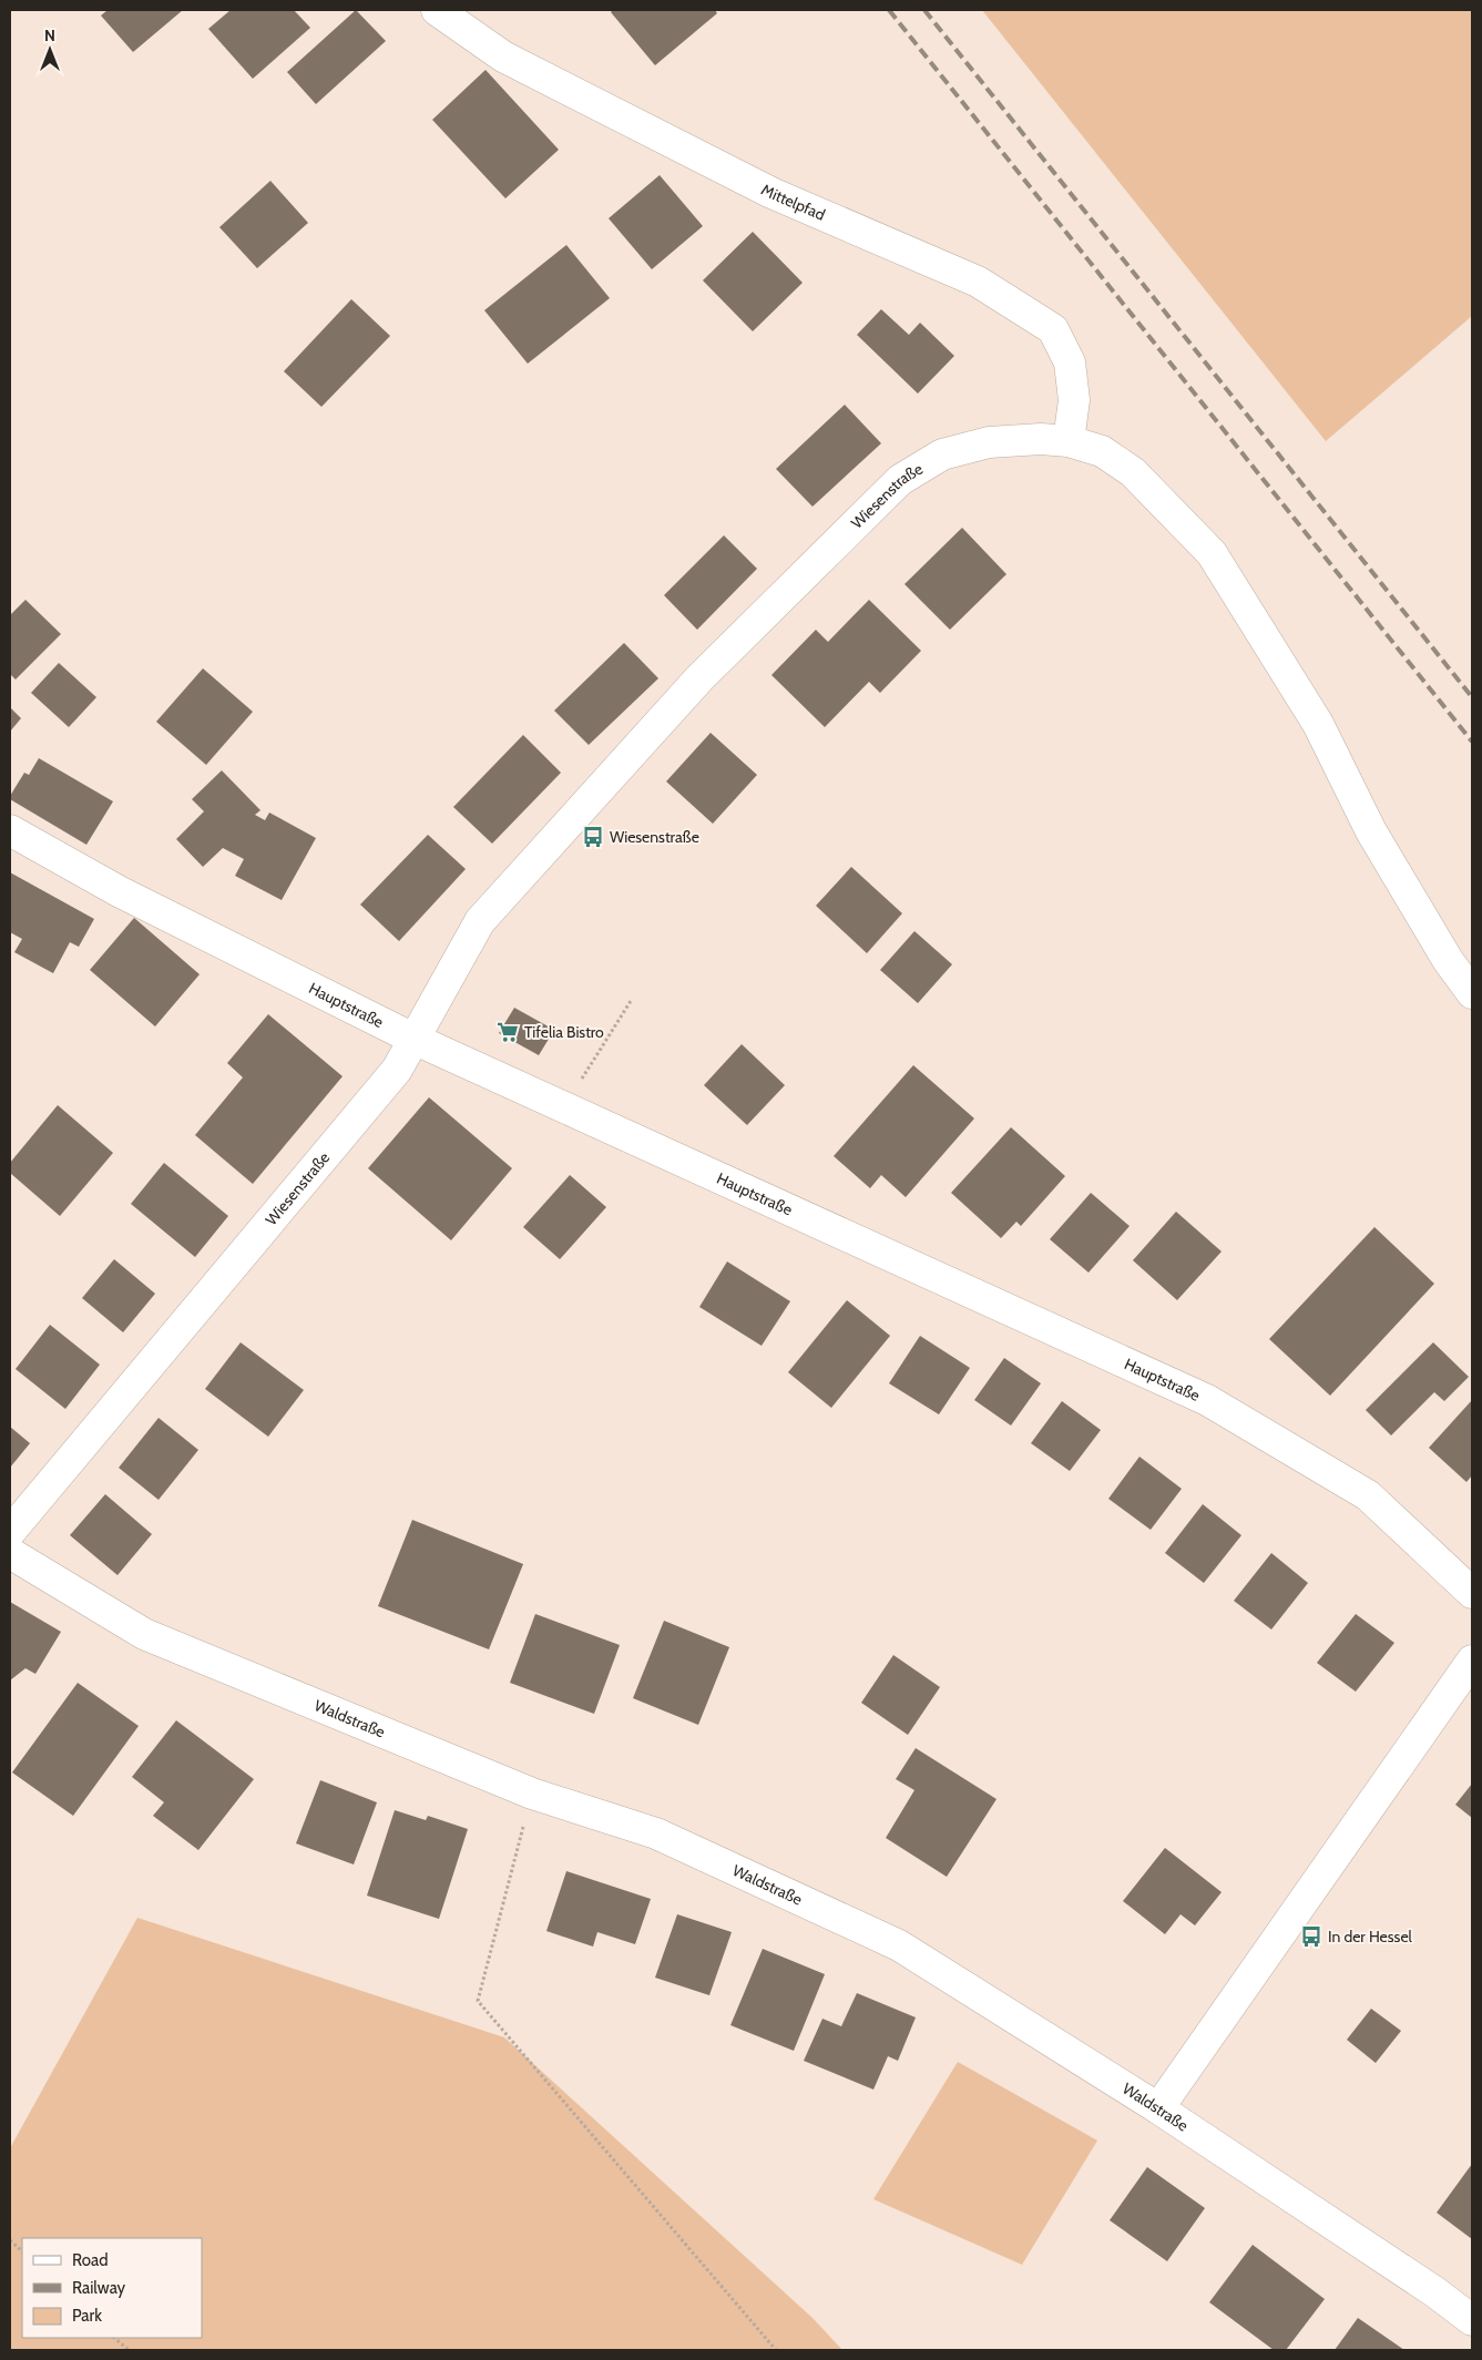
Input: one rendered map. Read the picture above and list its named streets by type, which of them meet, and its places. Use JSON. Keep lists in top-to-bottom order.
{
  "streets": {
    "street": [
      "Mittelpfad",
      "Wiesenstraße",
      "Hauptstraße",
      "Waldstraße"
    ]
  },
  "crossings": [
    ["Mittelpfad", "Wiesenstraße"],
    ["Wiesenstraße", "Hauptstraße"]
  ],
  "places": {
    "bus stop": ["Wiesenstraße", "In der Hessel"],
    "supermarket": ["Tifelia Bistro"]
  },
  "legend": ["Road", "Railway", "Park"],
  "north": "top"
}
